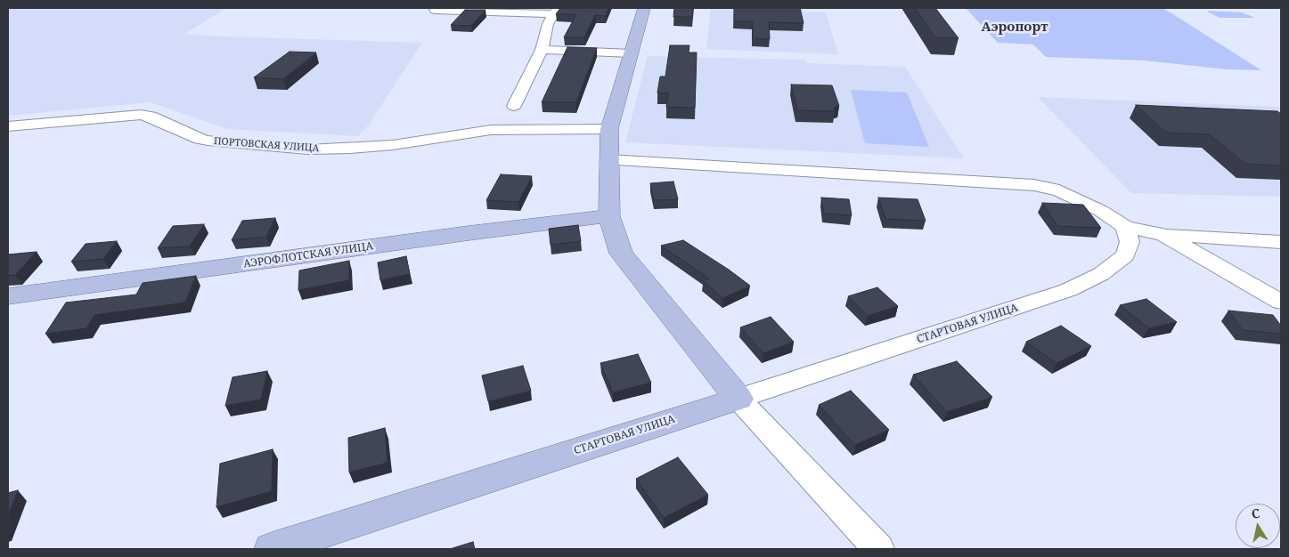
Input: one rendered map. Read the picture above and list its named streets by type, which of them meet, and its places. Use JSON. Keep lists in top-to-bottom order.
{
  "streets": {
    "main road": ["АЭРОФЛОТСКАЯ УЛИЦА", "СТАРТОВАЯ УЛИЦА"],
    "street": ["ПОРТОВСКАЯ УЛИЦА"]
  },
  "districts": ["Аэропорт"],
  "north": "top"
}
